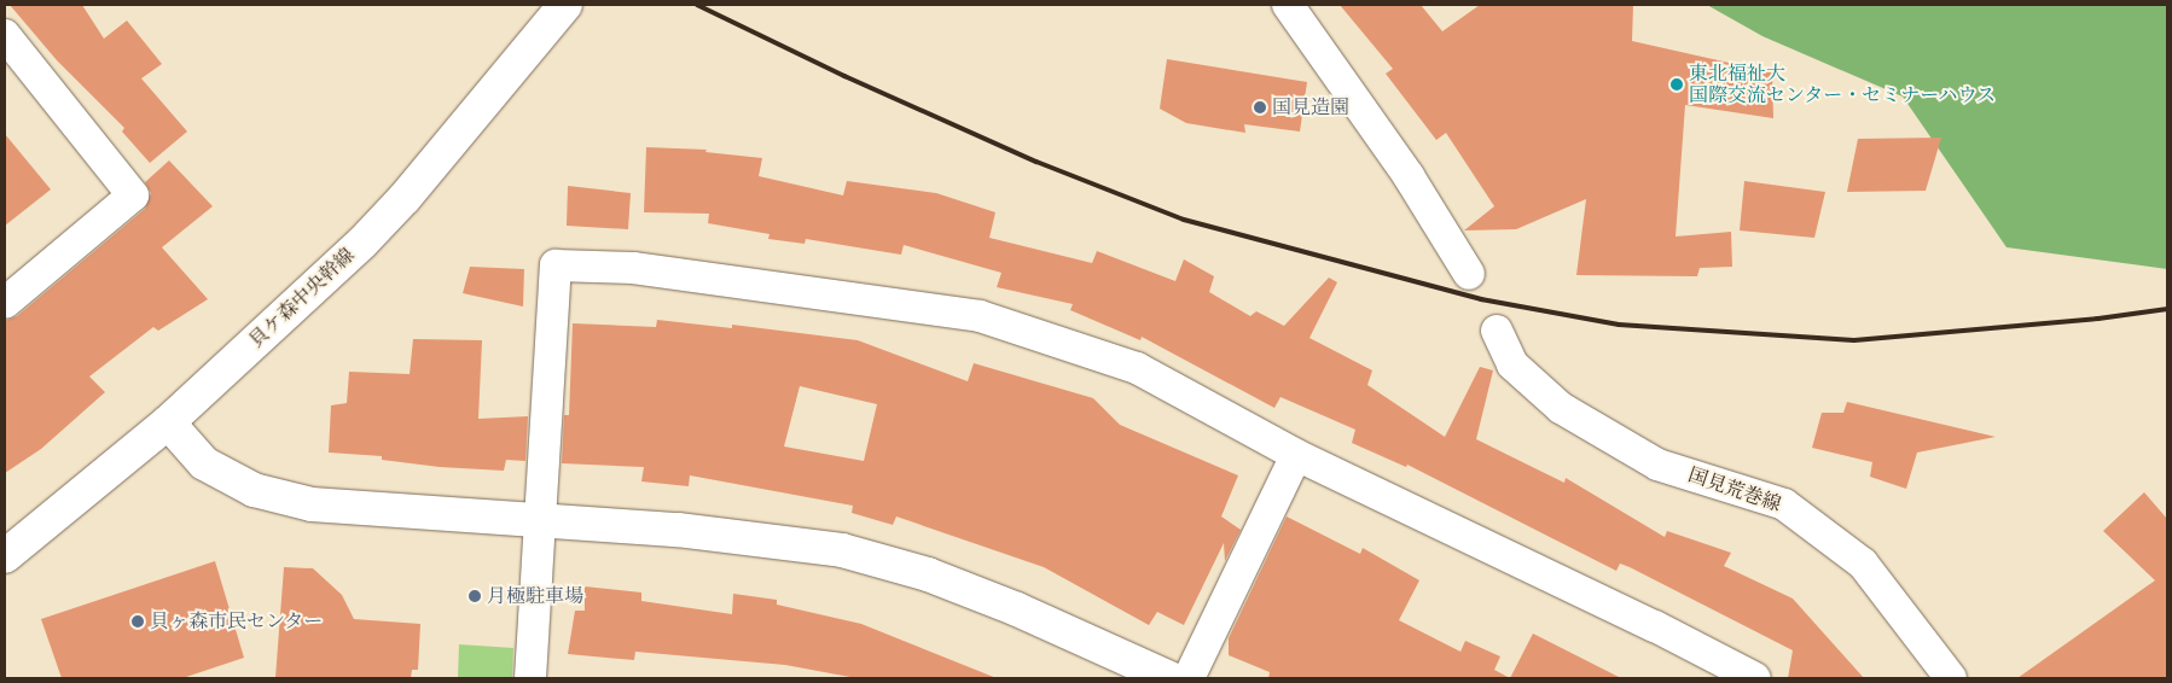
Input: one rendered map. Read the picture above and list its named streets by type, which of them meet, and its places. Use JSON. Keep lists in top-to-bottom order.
{
  "streets": {
    "street": ["貝ケ森中央幹線", "国見荒巻線"]
  },
  "places": [
    "東北福祉大 国際交流センター・セミナーハウス",
    "国見造園",
    "月極駐車場",
    "貝ヶ森市民センター"
  ]
}
